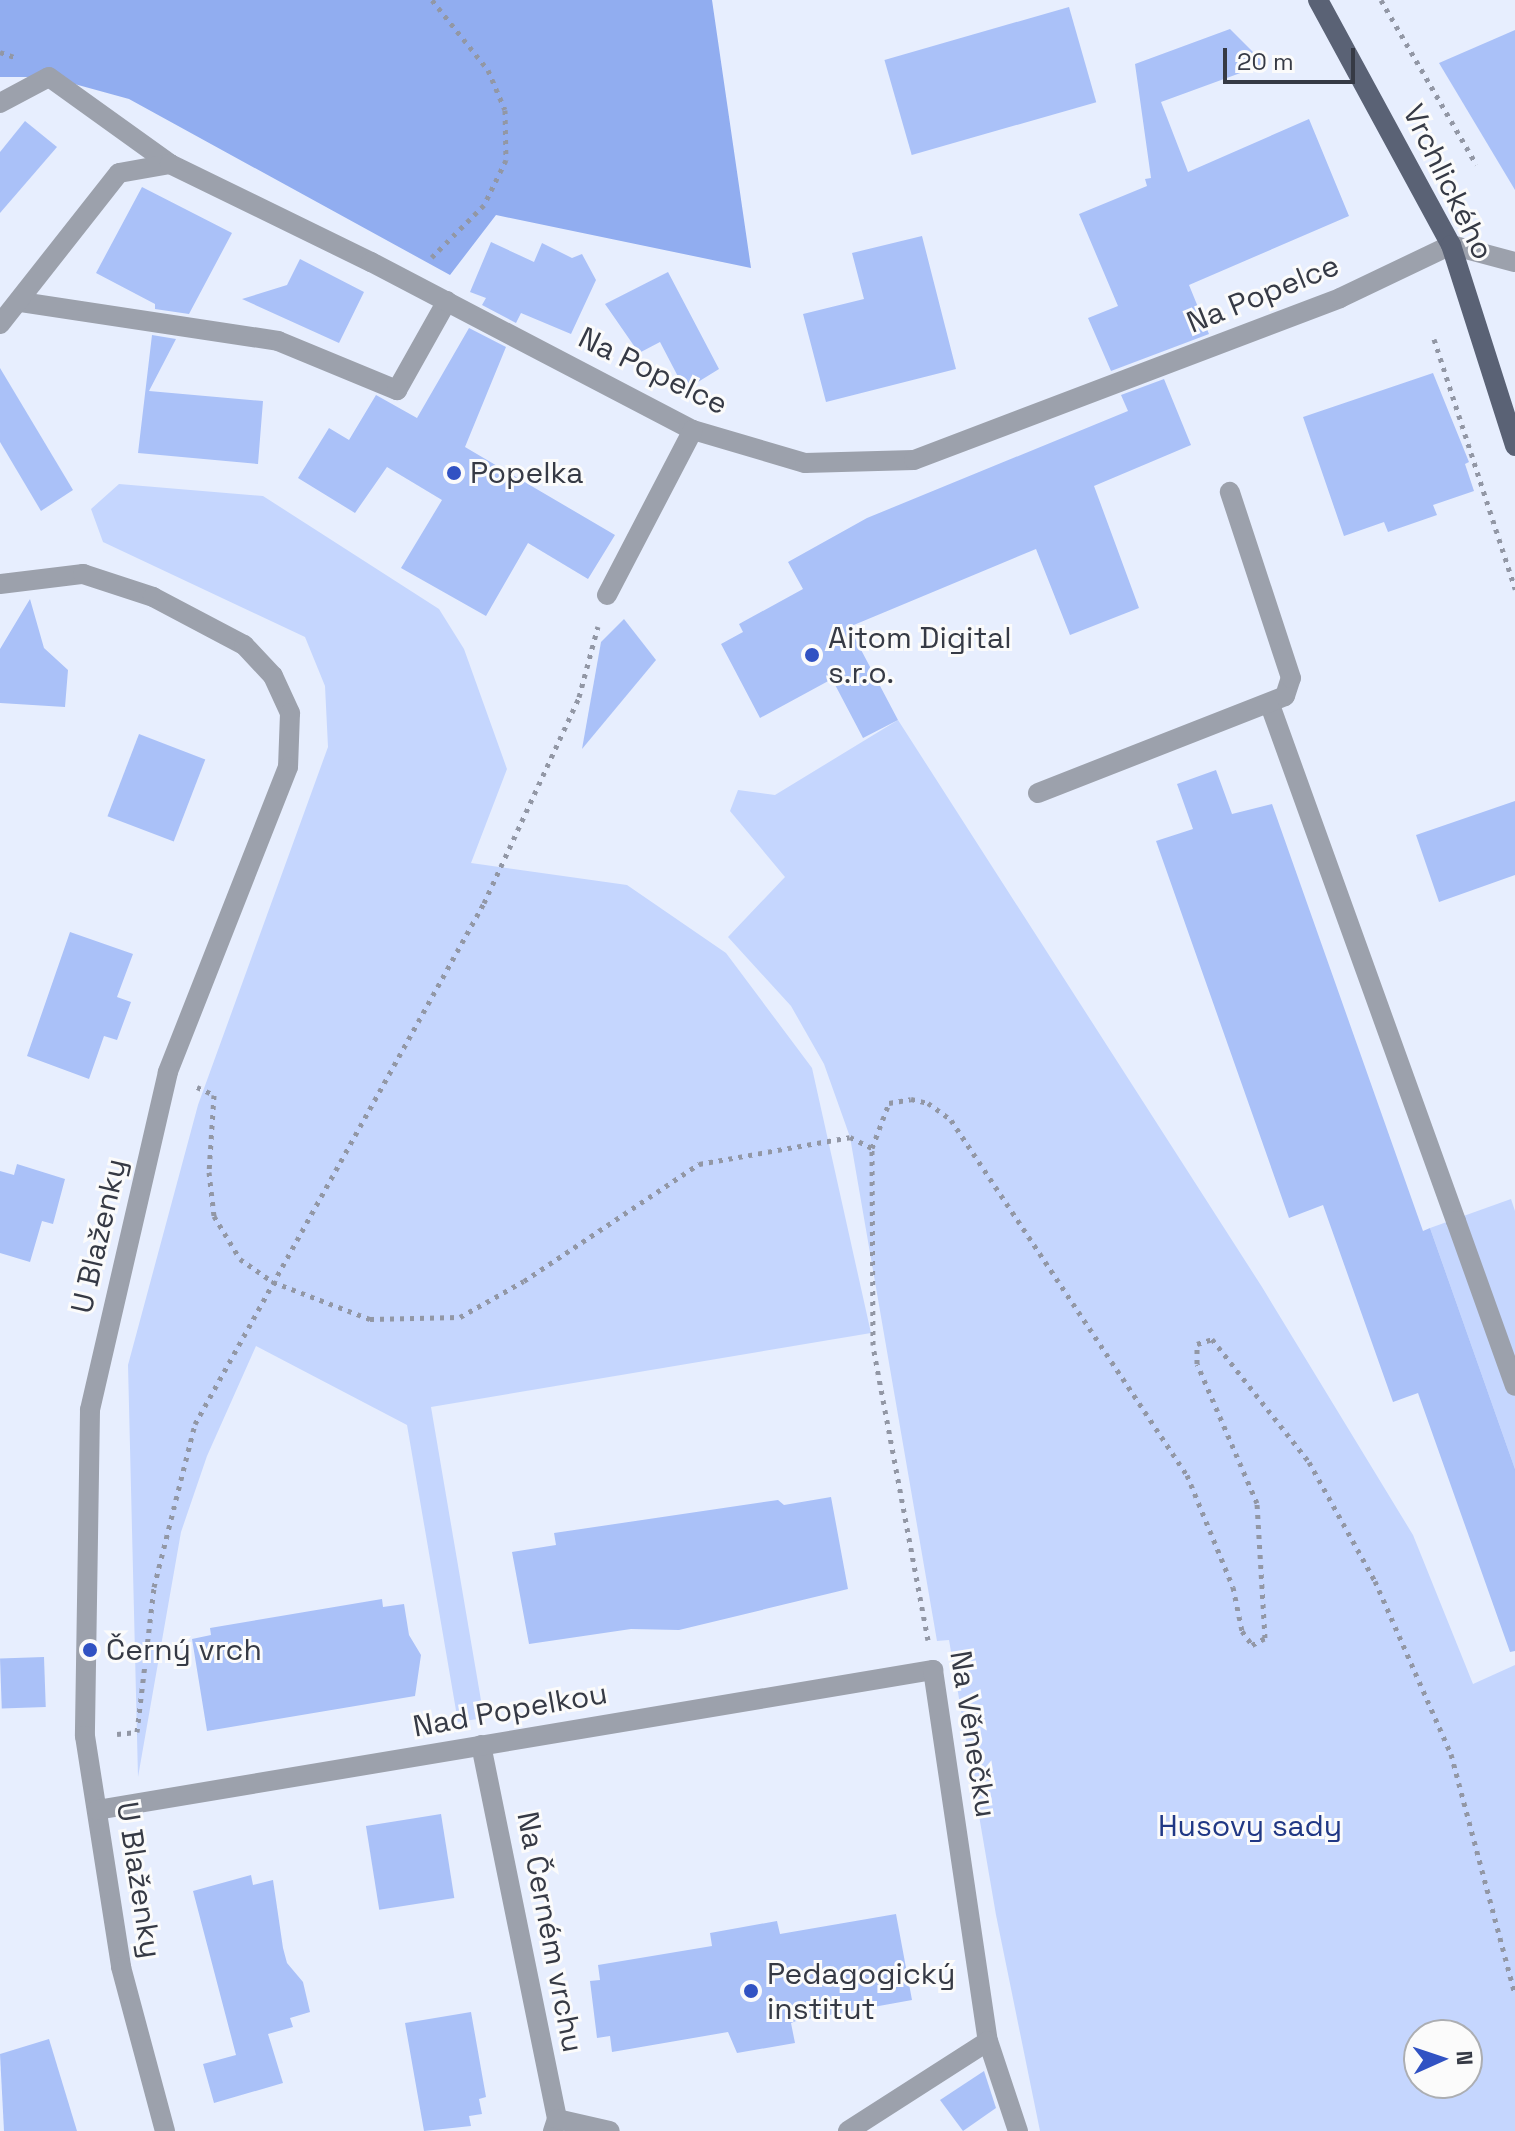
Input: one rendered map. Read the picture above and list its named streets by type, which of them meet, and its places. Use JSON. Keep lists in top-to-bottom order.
{
  "streets": {
    "main road": ["Vrchlického"],
    "street": [
      "Na Popelce",
      "U Blaženky",
      "Nad Popelkou",
      "Na Věnečku",
      "Na Černém vrchu"
    ]
  },
  "crossings": [
    ["Vrchlického", "Na Popelce"],
    ["U Blaženky", "Nad Popelkou"],
    ["Nad Popelkou", "Na Věnečku"],
    ["Nad Popelkou", "Na Černém vrchu"]
  ],
  "parks": ["Husovy sady"],
  "places": [
    "Popelka",
    "Aitom Digital s.r.o.",
    "Černý vrch",
    "Pedagogický institut"
  ],
  "scale_bar": "20 m",
  "north": "right"
}
